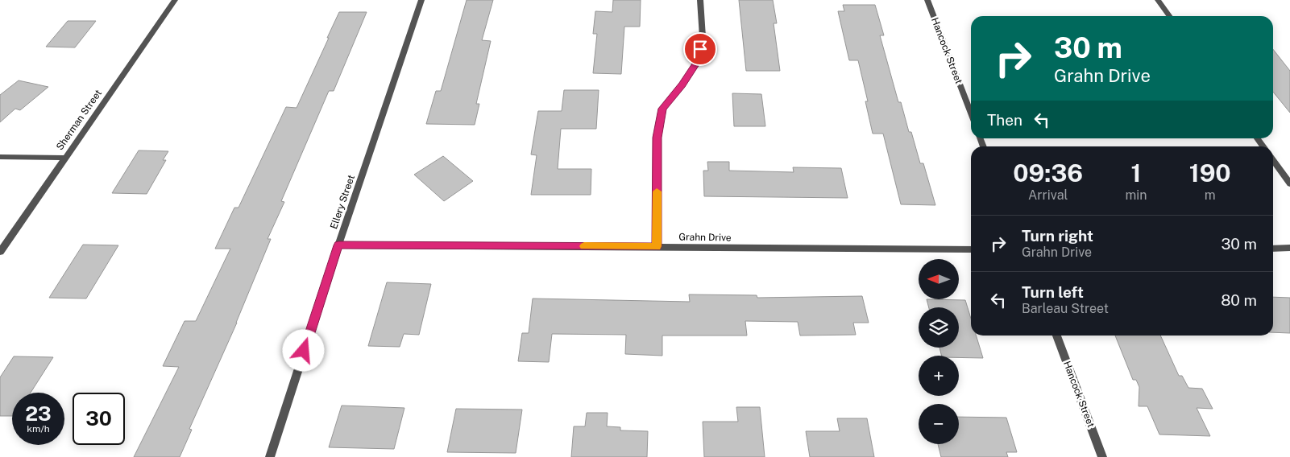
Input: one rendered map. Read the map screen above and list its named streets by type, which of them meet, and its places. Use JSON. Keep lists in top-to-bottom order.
{
  "streets": {
    "street": [
      "Hancock Street",
      "Sherman Street",
      "Ellery Street",
      "Grahn Drive"
    ]
  },
  "crossings": [
    ["Ellery Street", "Grahn Drive"]
  ],
  "north": "left",
  "page": {
    "turn": ["30 m", "Grahn Drive"],
    "then": "Then",
    "eta": [
      "09:36",
      "Arrival",
      "1",
      "min",
      "190",
      "m"
    ],
    "list": [
      {
        "name": "Turn right",
        "note": "Grahn Drive",
        "value": "30 m"
      },
      {
        "name": "Turn left",
        "note": "Barleau Street",
        "value": "80 m"
      }
    ],
    "map_buttons": ["+", "−"],
    "speed": "23 km/h",
    "limit": "30"
  }
}
